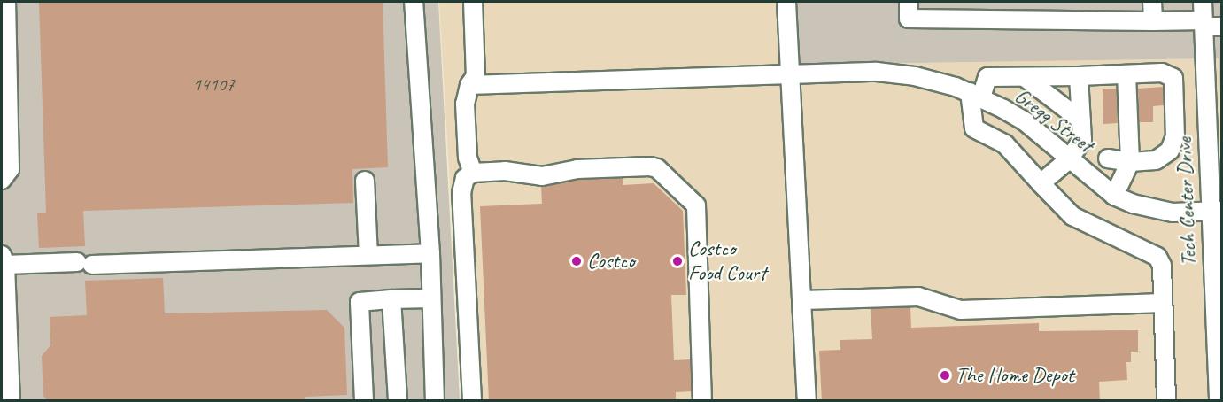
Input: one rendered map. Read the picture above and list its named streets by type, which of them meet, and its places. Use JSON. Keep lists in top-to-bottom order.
{
  "streets": {
    "street": ["Gregg Street", "Tech Center Drive"]
  },
  "crossings": [
    ["Gregg Street", "Tech Center Drive"]
  ],
  "places": ["Costco", "Costco Food Court", "The Home Depot"],
  "house_numbers": ["14107"]
}
